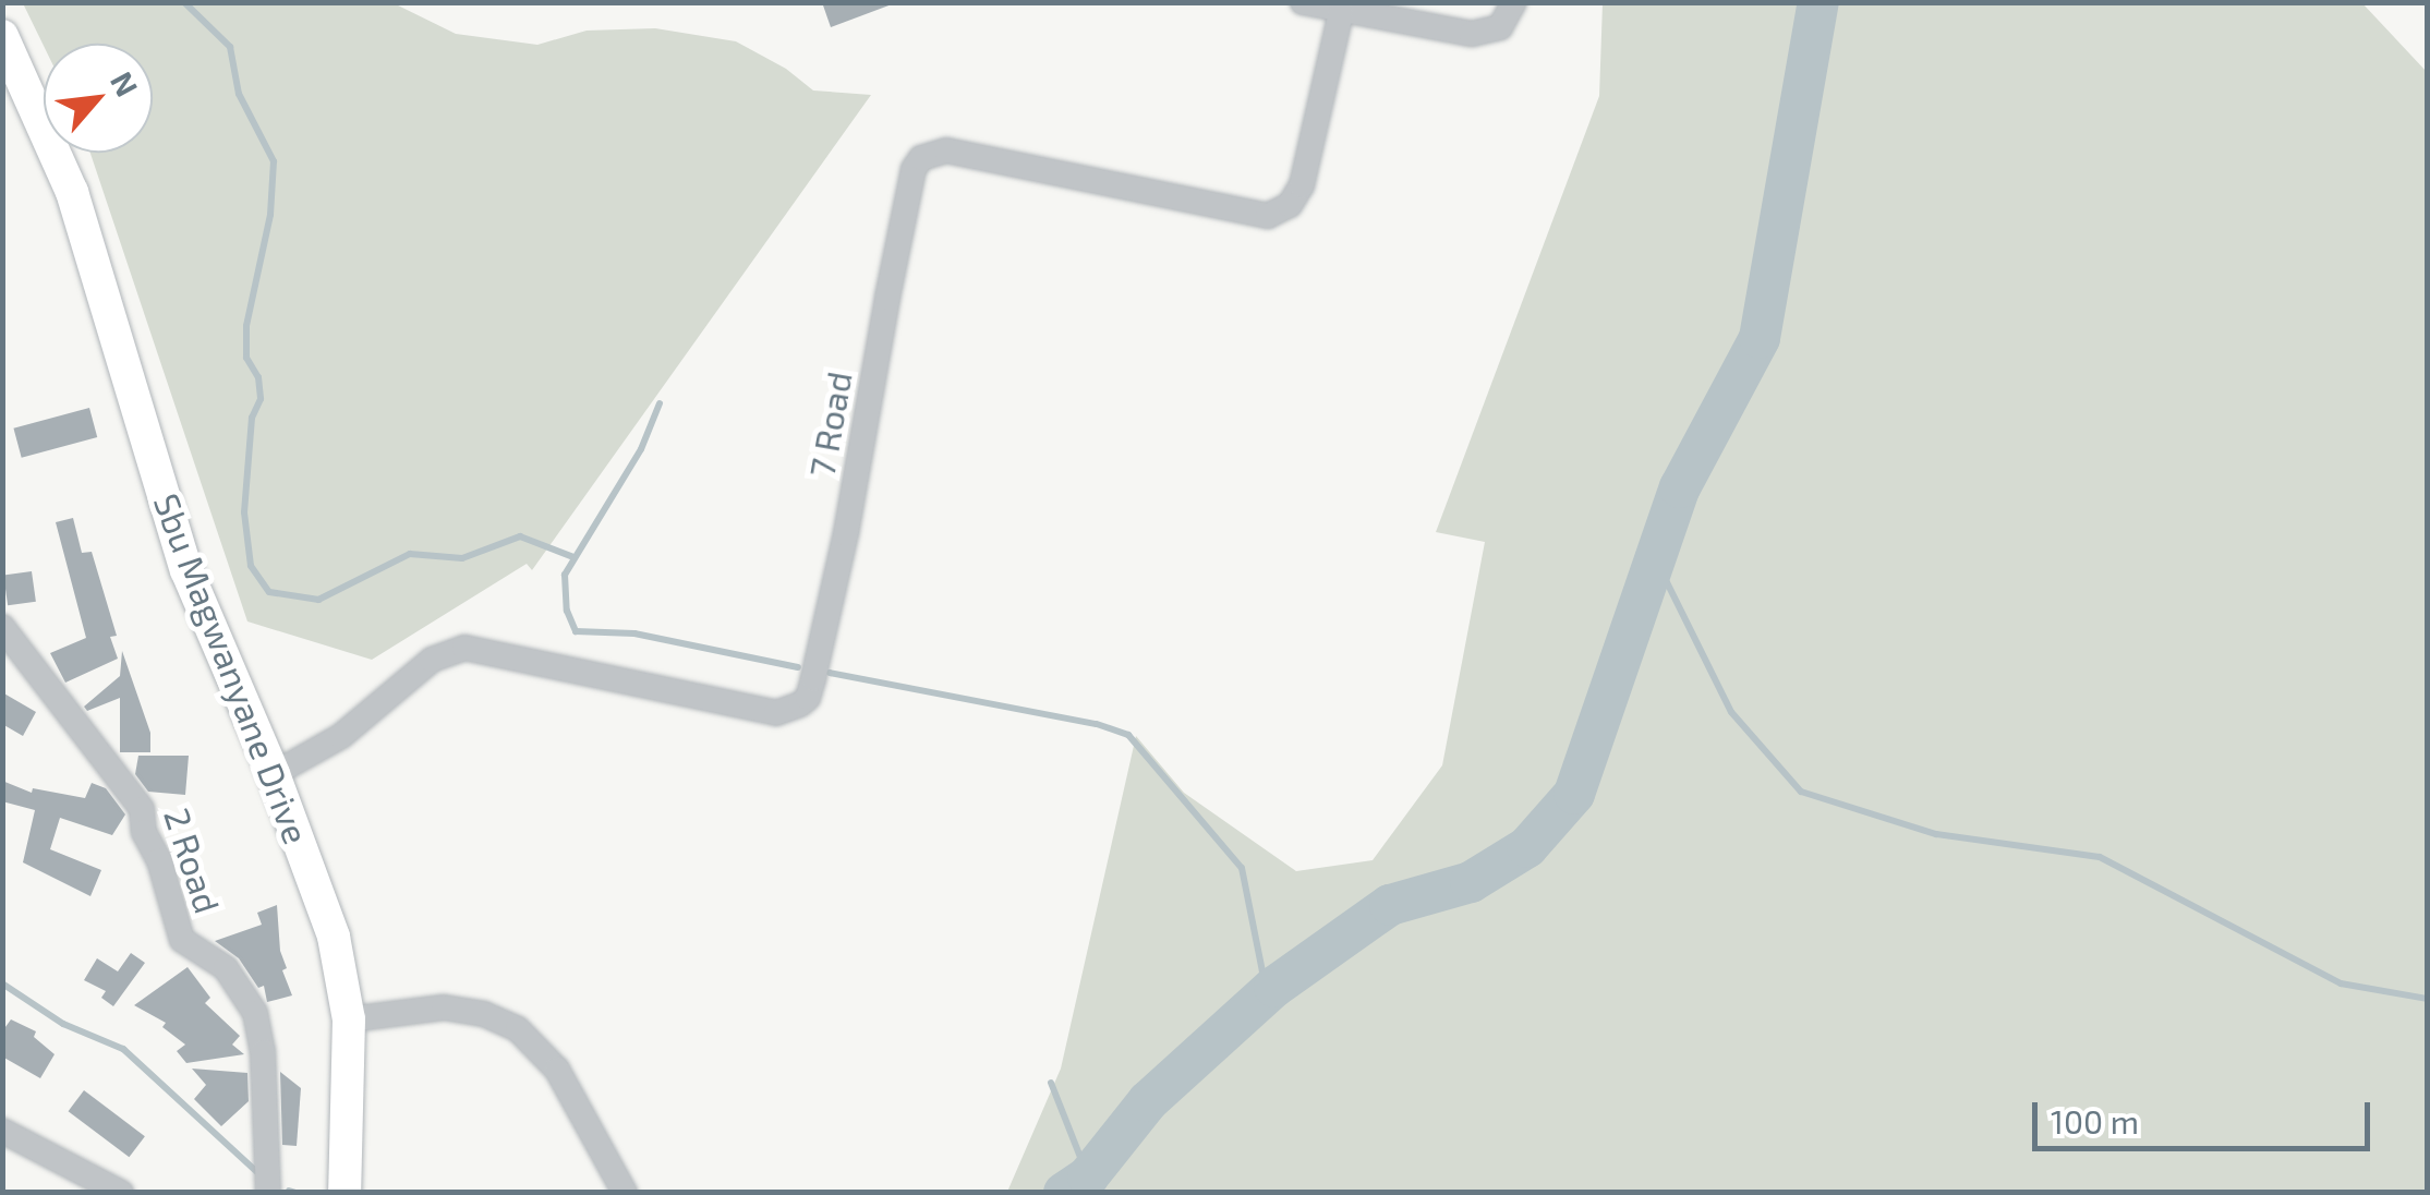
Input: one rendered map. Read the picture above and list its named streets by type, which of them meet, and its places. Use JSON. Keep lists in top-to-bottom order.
{
  "streets": {
    "main road": ["Sbu Magwanyane Drive"],
    "street": ["7 Road", "2 Road"]
  },
  "crossings": [
    ["7 Road", "Sbu Magwanyane Drive"]
  ],
  "scale_bar": "100 m",
  "north": "top right"
}
